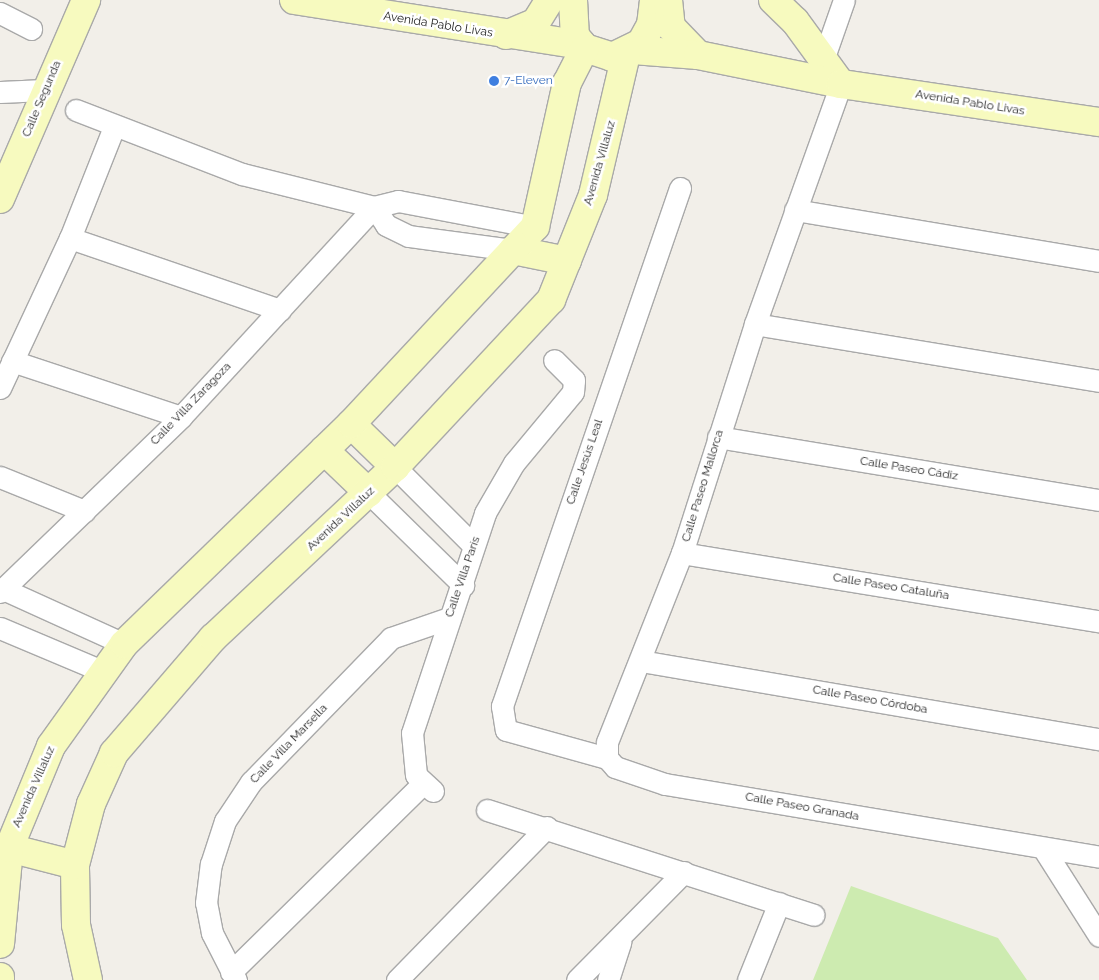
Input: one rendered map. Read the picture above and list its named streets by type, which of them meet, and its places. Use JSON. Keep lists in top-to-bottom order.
{
  "streets": {
    "street": [
      "Avenida Pablo Livas",
      "Calle Segunda",
      "Avenida Villaluz",
      "Calle Villa Zaragoza",
      "Calle Jesús Leal",
      "Calle Paseo Cádiz",
      "Calle Paseo Mallorca",
      "Calle Villa París",
      "Calle Paseo Cataluña",
      "Calle Paseo Córdoba",
      "Calle Villa Marsella",
      "Calle Paseo Granada"
    ]
  },
  "crossings": [
    ["Avenida Pablo Livas", "Avenida Villaluz"],
    ["Avenida Pablo Livas", "Calle Paseo Mallorca"],
    ["Calle Jesús Leal", "Calle Paseo Granada"],
    ["Calle Paseo Cádiz", "Calle Paseo Mallorca"],
    ["Calle Paseo Mallorca", "Calle Paseo Cataluña"],
    ["Calle Paseo Mallorca", "Calle Paseo Córdoba"],
    ["Calle Paseo Mallorca", "Calle Paseo Granada"],
    ["Calle Villa París", "Calle Villa Marsella"]
  ],
  "places": ["7-Eleven"]
}
